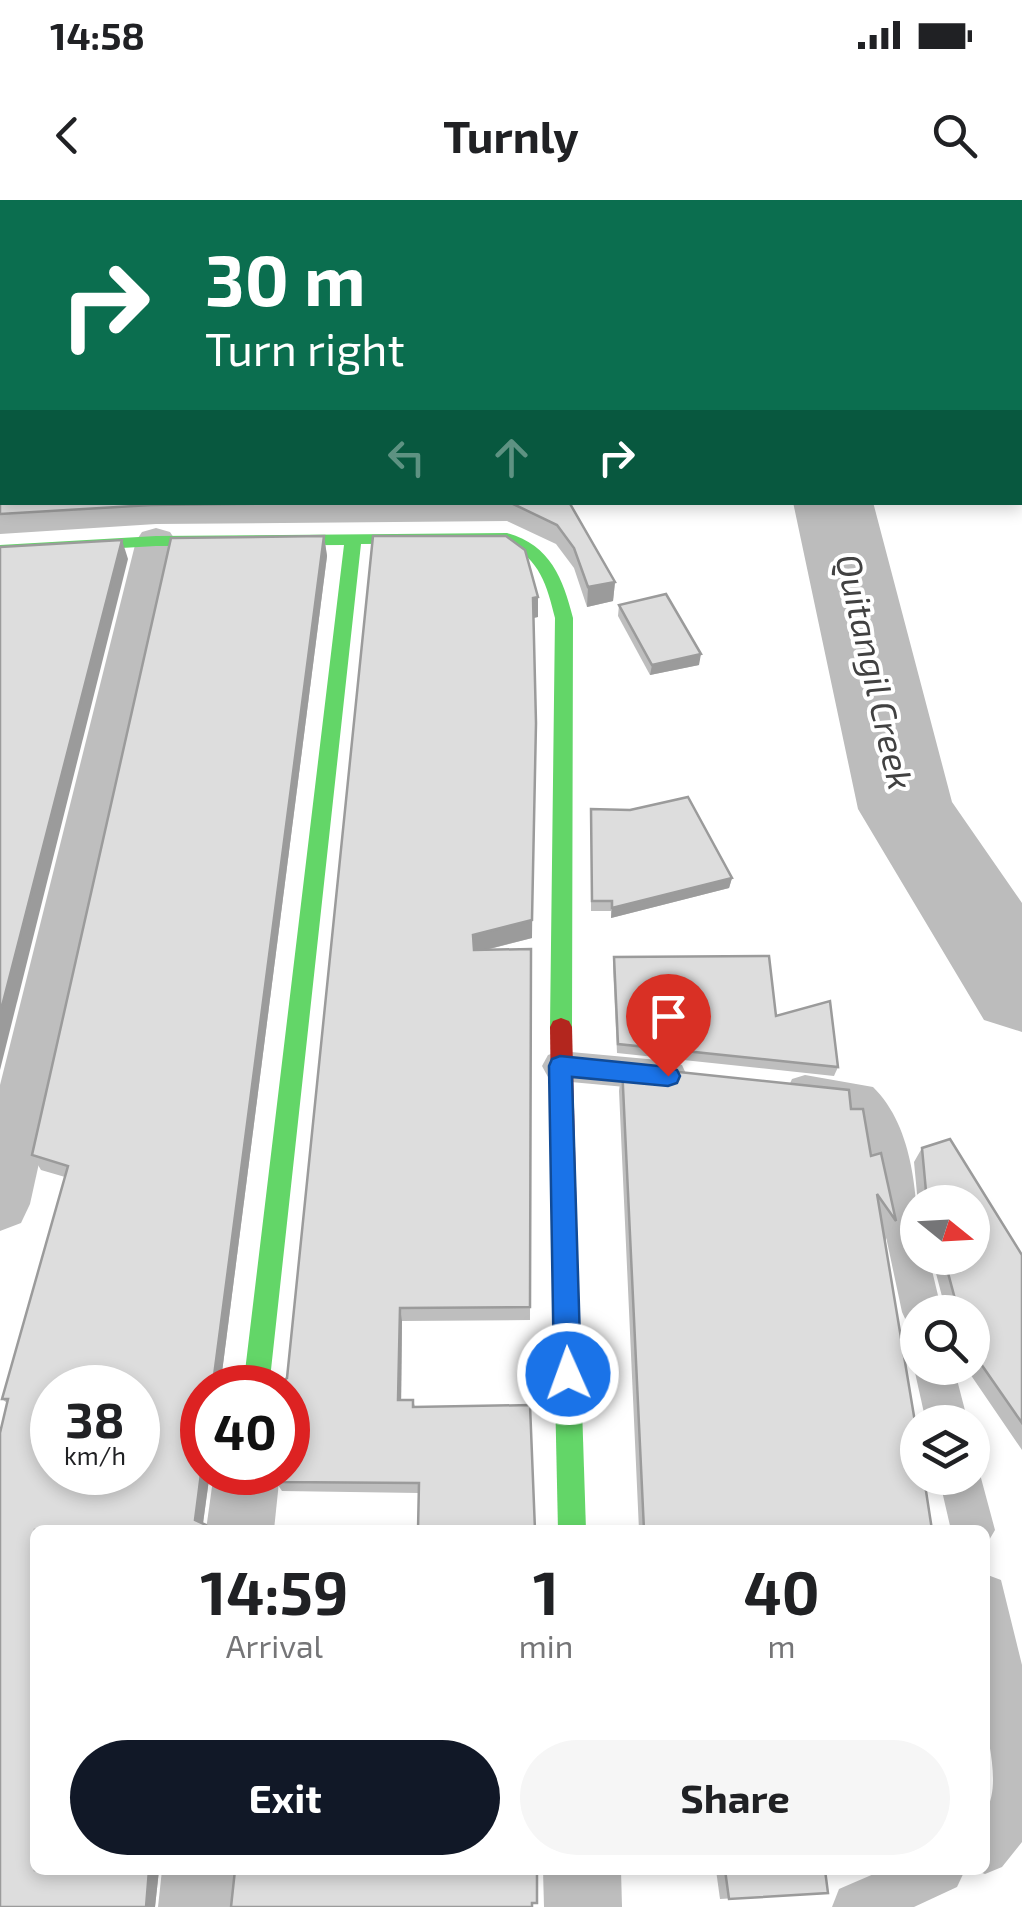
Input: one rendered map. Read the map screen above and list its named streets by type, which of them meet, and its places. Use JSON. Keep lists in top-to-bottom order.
{
  "water": ["Quitangil Creek"],
  "north": "right",
  "page": {
    "status": "14:58",
    "header": "Turnly",
    "turn": ["30 m", "Turn right"],
    "speed": "38 km/h",
    "limit": "40",
    "eta": [
      "14:59",
      "Arrival",
      "1",
      "min",
      "40",
      "m"
    ],
    "buttons": ["Exit", "Share"]
  }
}
